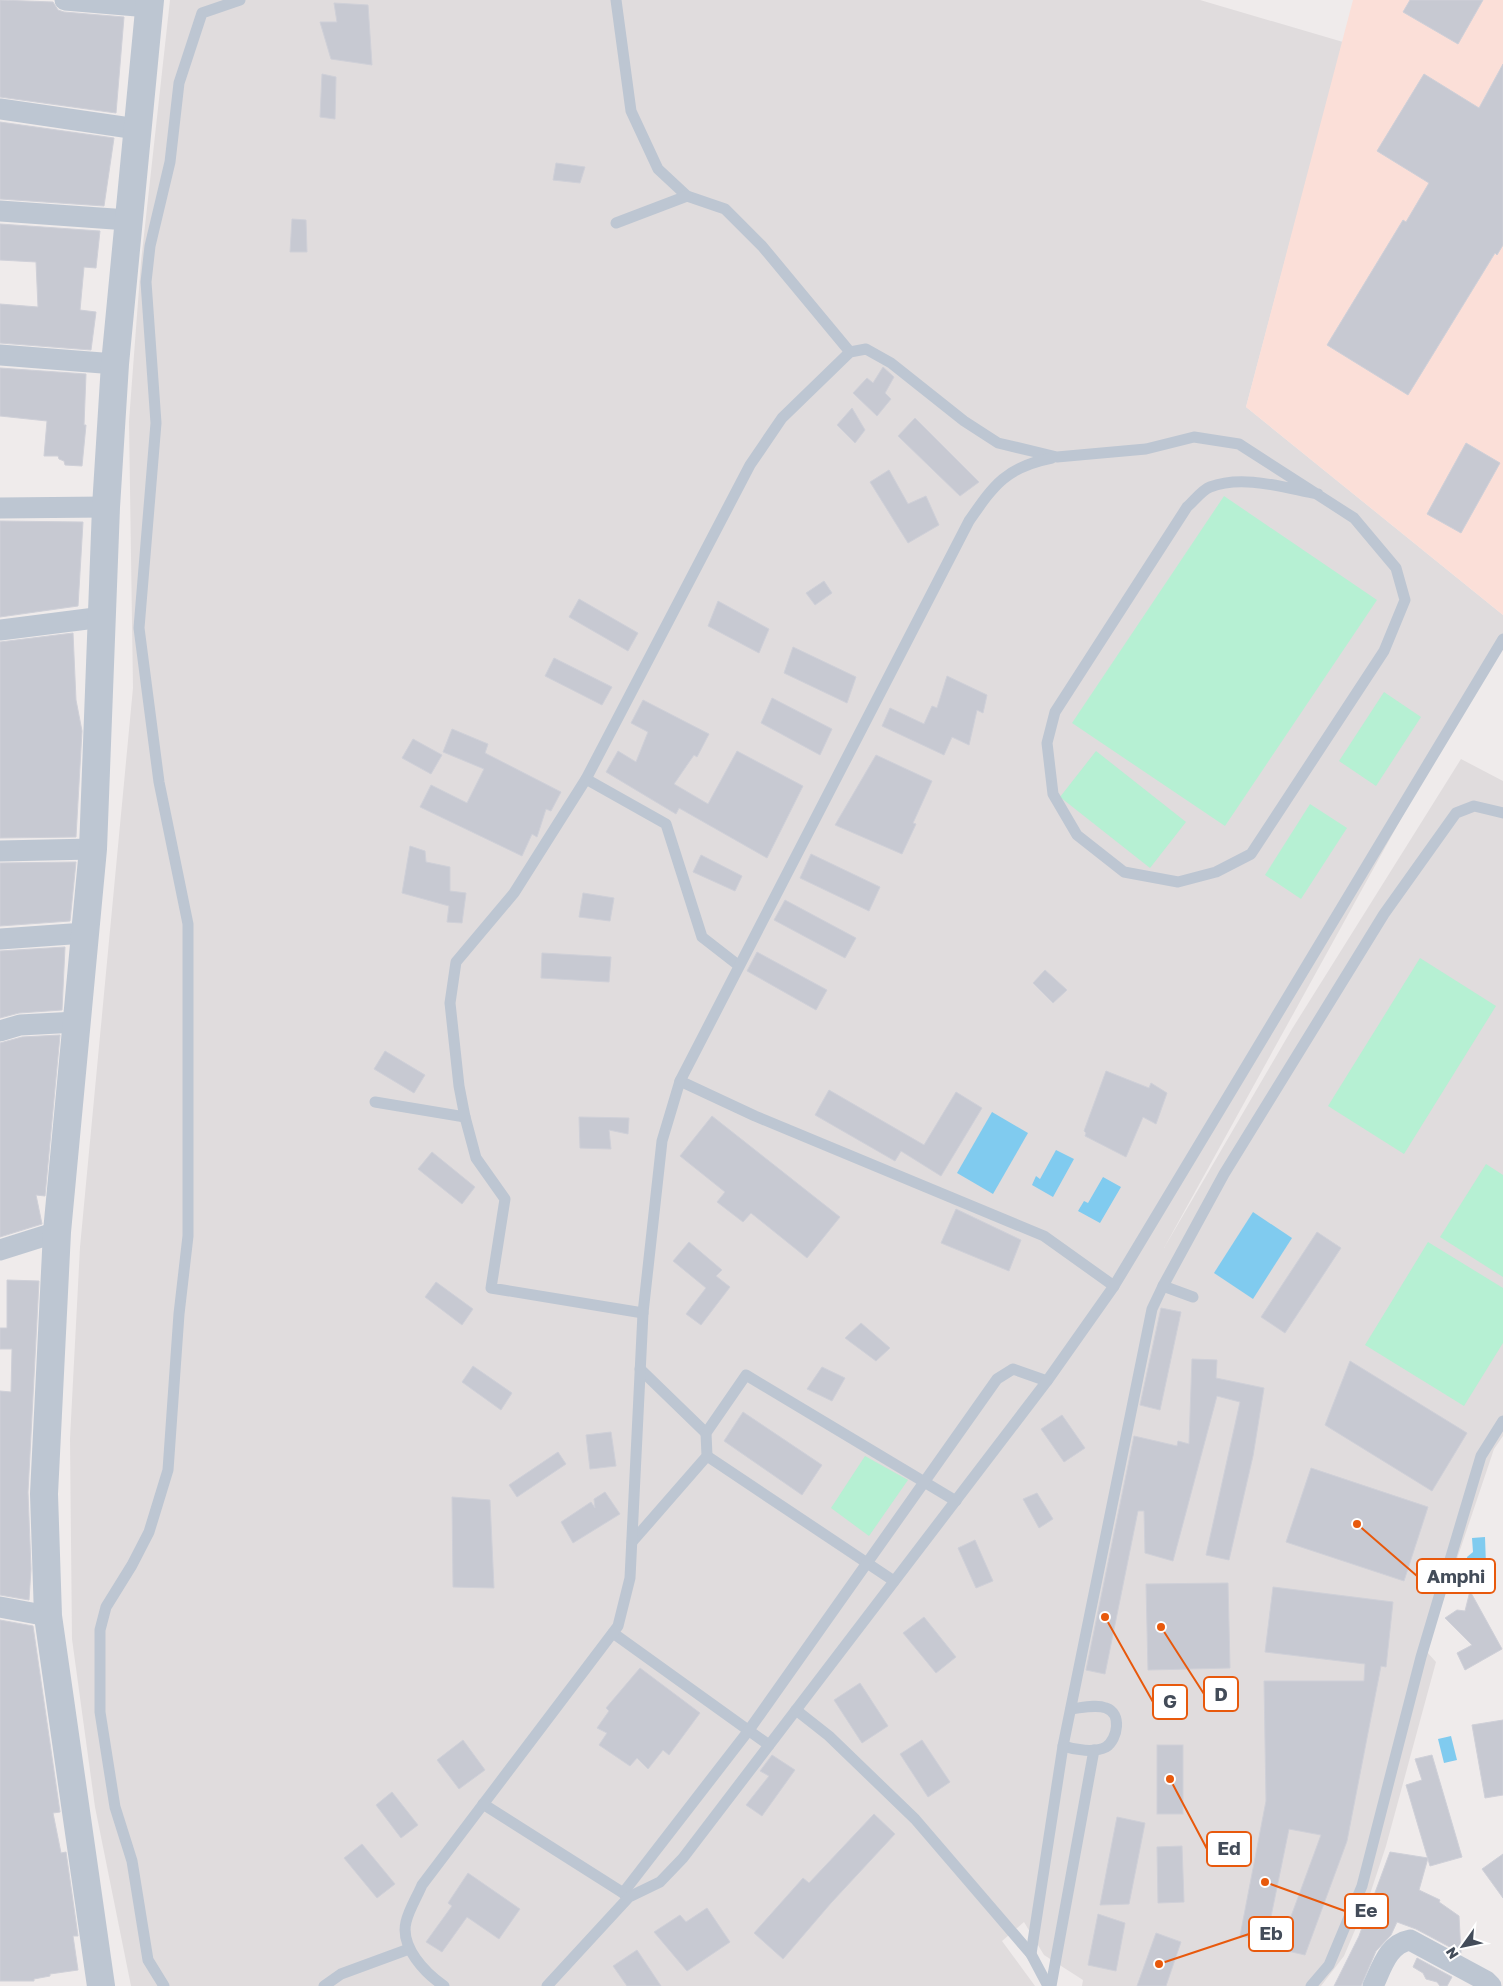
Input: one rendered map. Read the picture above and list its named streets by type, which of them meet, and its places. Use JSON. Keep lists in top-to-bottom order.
{
  "places": [
    "Amphi",
    "G",
    "D",
    "Ed",
    "Ee",
    "Eb"
  ],
  "north": "bottom left"
}
